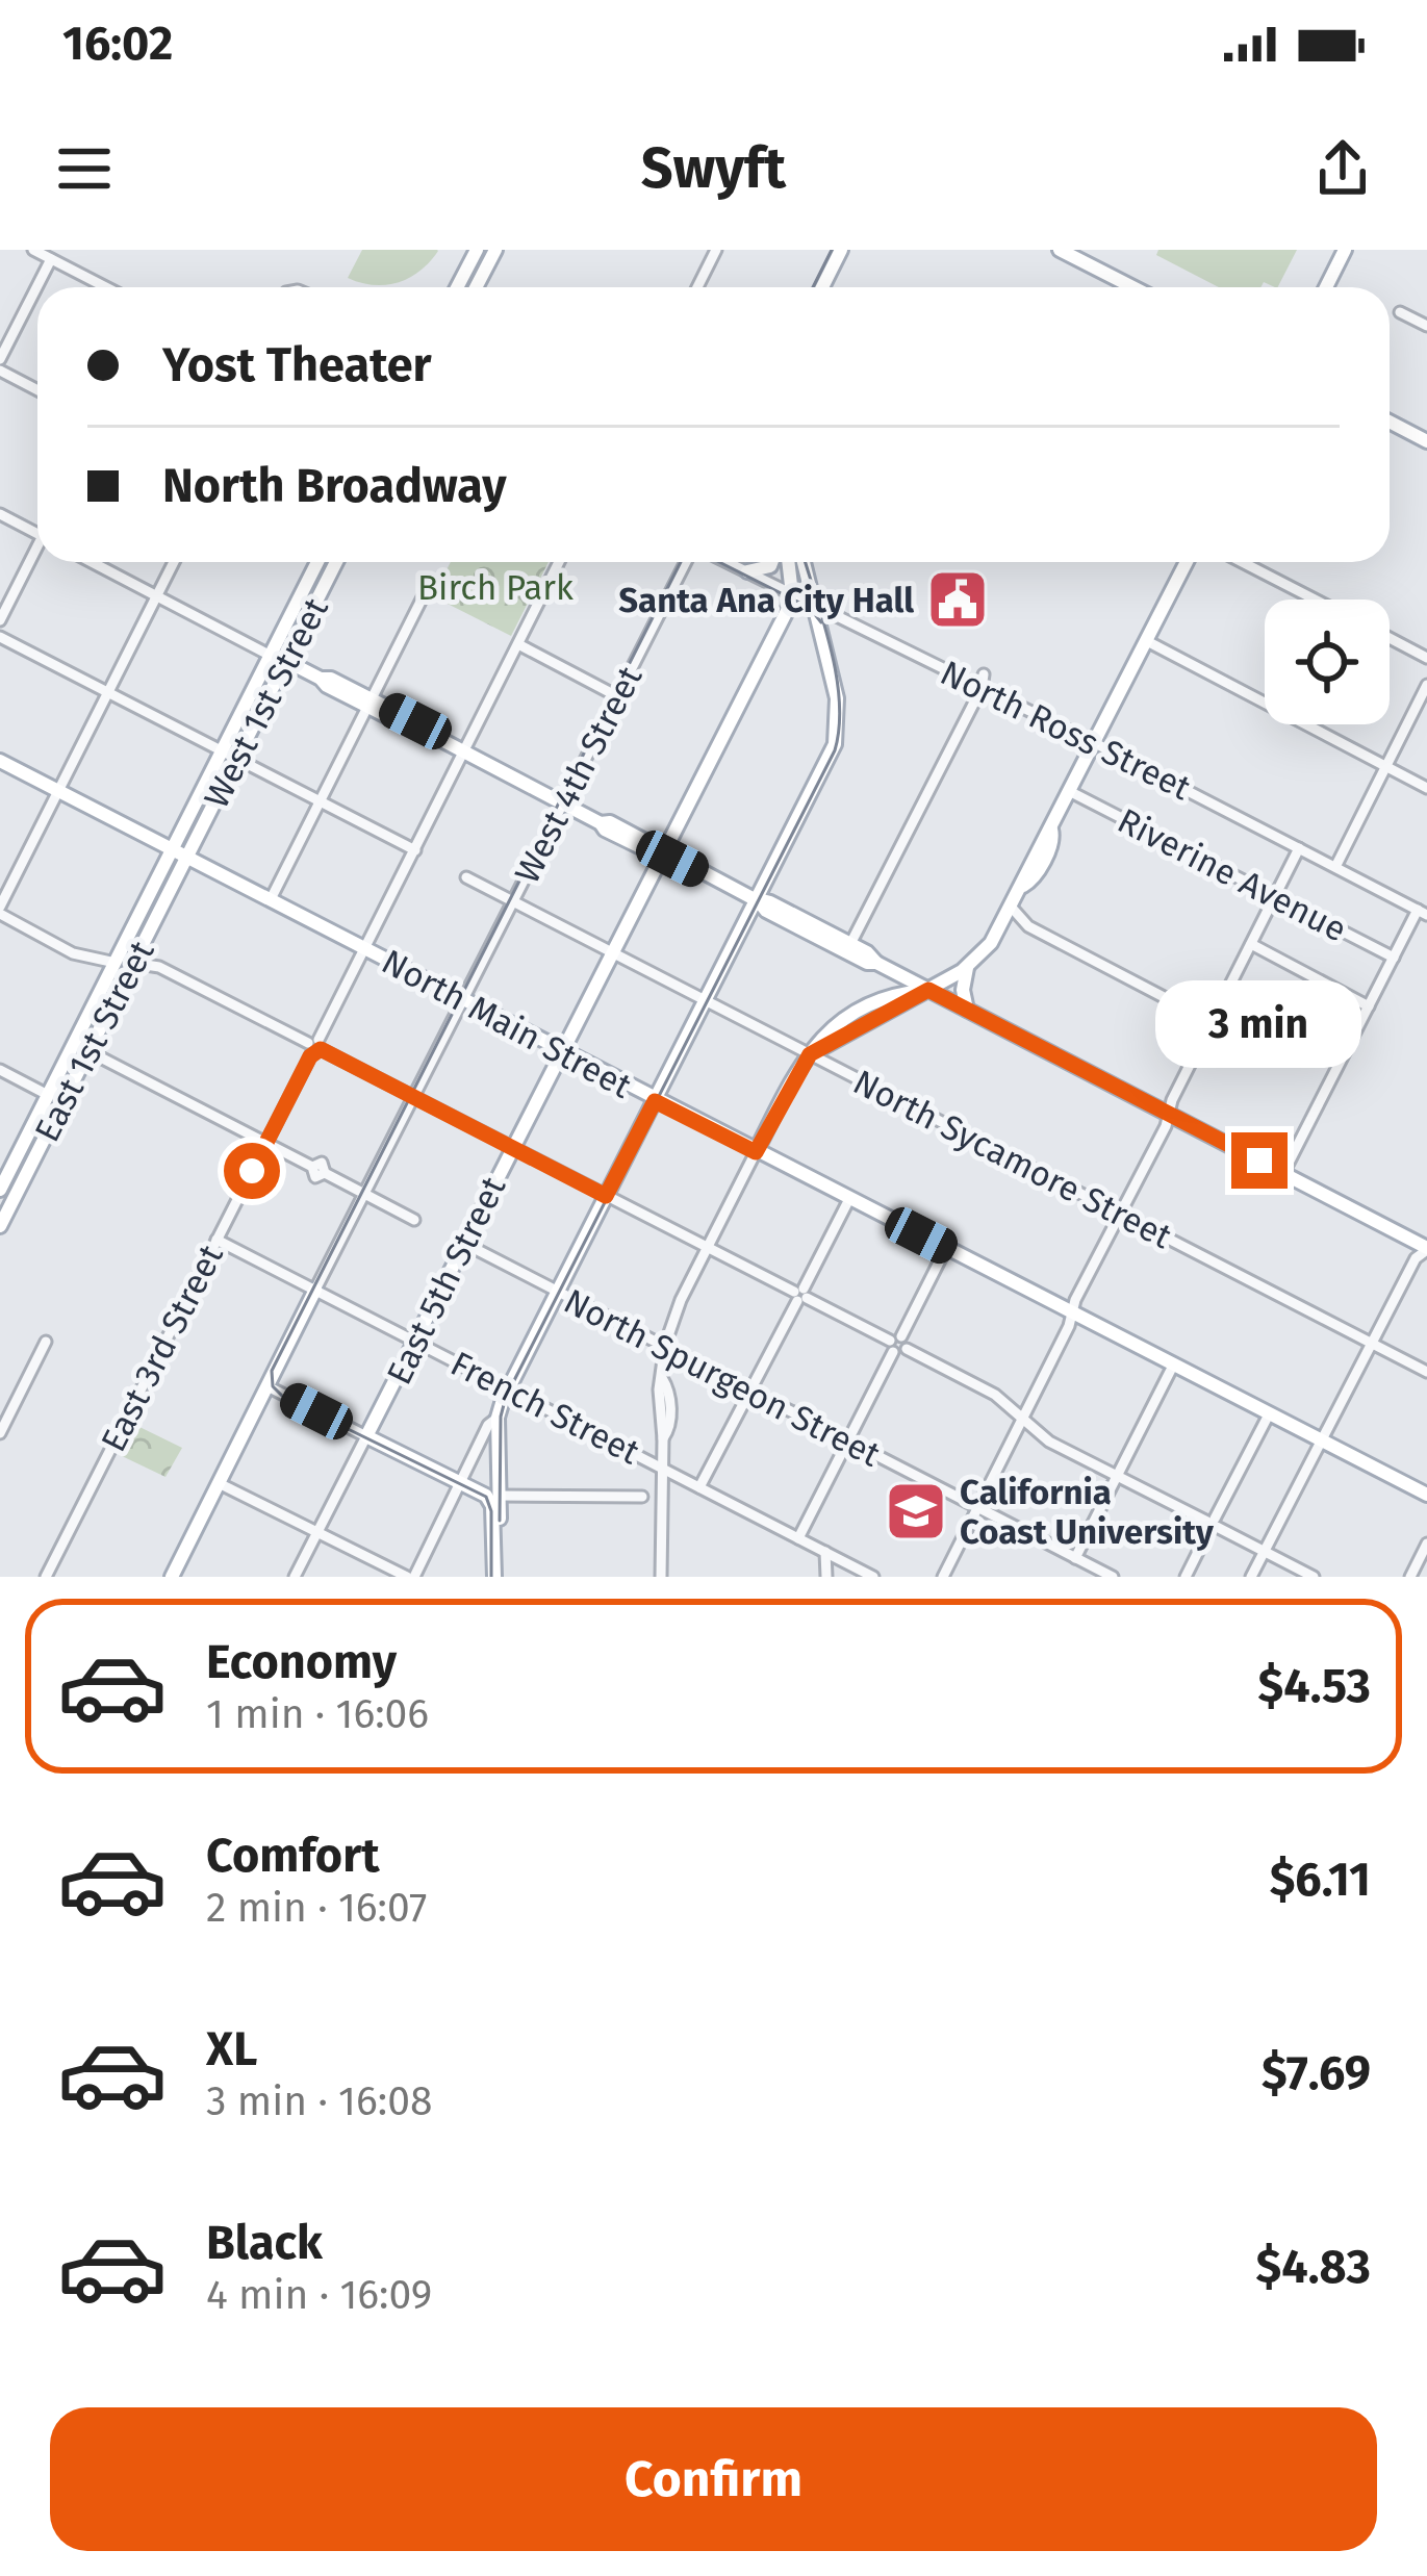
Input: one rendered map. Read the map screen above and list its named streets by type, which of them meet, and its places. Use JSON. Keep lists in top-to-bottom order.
{
  "streets": {
    "main road": [
      "West 1st Street",
      "North Main Street",
      "East 1st Street",
      "East 5th Street"
    ],
    "street": [
      "North Ross Street",
      "West 4th Street",
      "Riverine Avenue",
      "North Sycamore Street",
      "East 3rd Street",
      "North Spurgeon Street",
      "French Street"
    ]
  },
  "crossings": [
    ["West 1st Street", "North Main Street"],
    ["West 1st Street", "East 1st Street"],
    ["North Ross Street", "East 5th Street"],
    ["West 4th Street", "North Main Street"],
    ["West 4th Street", "North Sycamore Street"],
    ["West 4th Street", "French Street"],
    ["North Main Street", "East 1st Street"],
    ["North Main Street", "East 5th Street"],
    ["North Main Street", "East 3rd Street"],
    ["North Sycamore Street", "East 5th Street"],
    ["East 5th Street", "North Spurgeon Street"],
    ["East 5th Street", "French Street"],
    ["East 3rd Street", "French Street"]
  ],
  "parks": ["Birch Park"],
  "places": {
    "public building": ["Santa Ana City Hall"],
    "school or university": ["California Coast University"]
  },
  "page": {
    "status": "16:02",
    "header": "Swyft",
    "banner": ["Yost Theater", "North Broadway"],
    "bubble": "3 min",
    "list": [
      {
        "name": "Economy",
        "note": "1 min · 16:06",
        "value": "$4.53"
      },
      {
        "name": "Comfort",
        "note": "2 min · 16:07",
        "value": "$6.11"
      },
      {
        "name": "XL",
        "note": "3 min · 16:08",
        "value": "$7.69"
      },
      {
        "name": "Black",
        "note": "4 min · 16:09",
        "value": "$4.83"
      }
    ],
    "buttons": "Confirm"
  }
}
